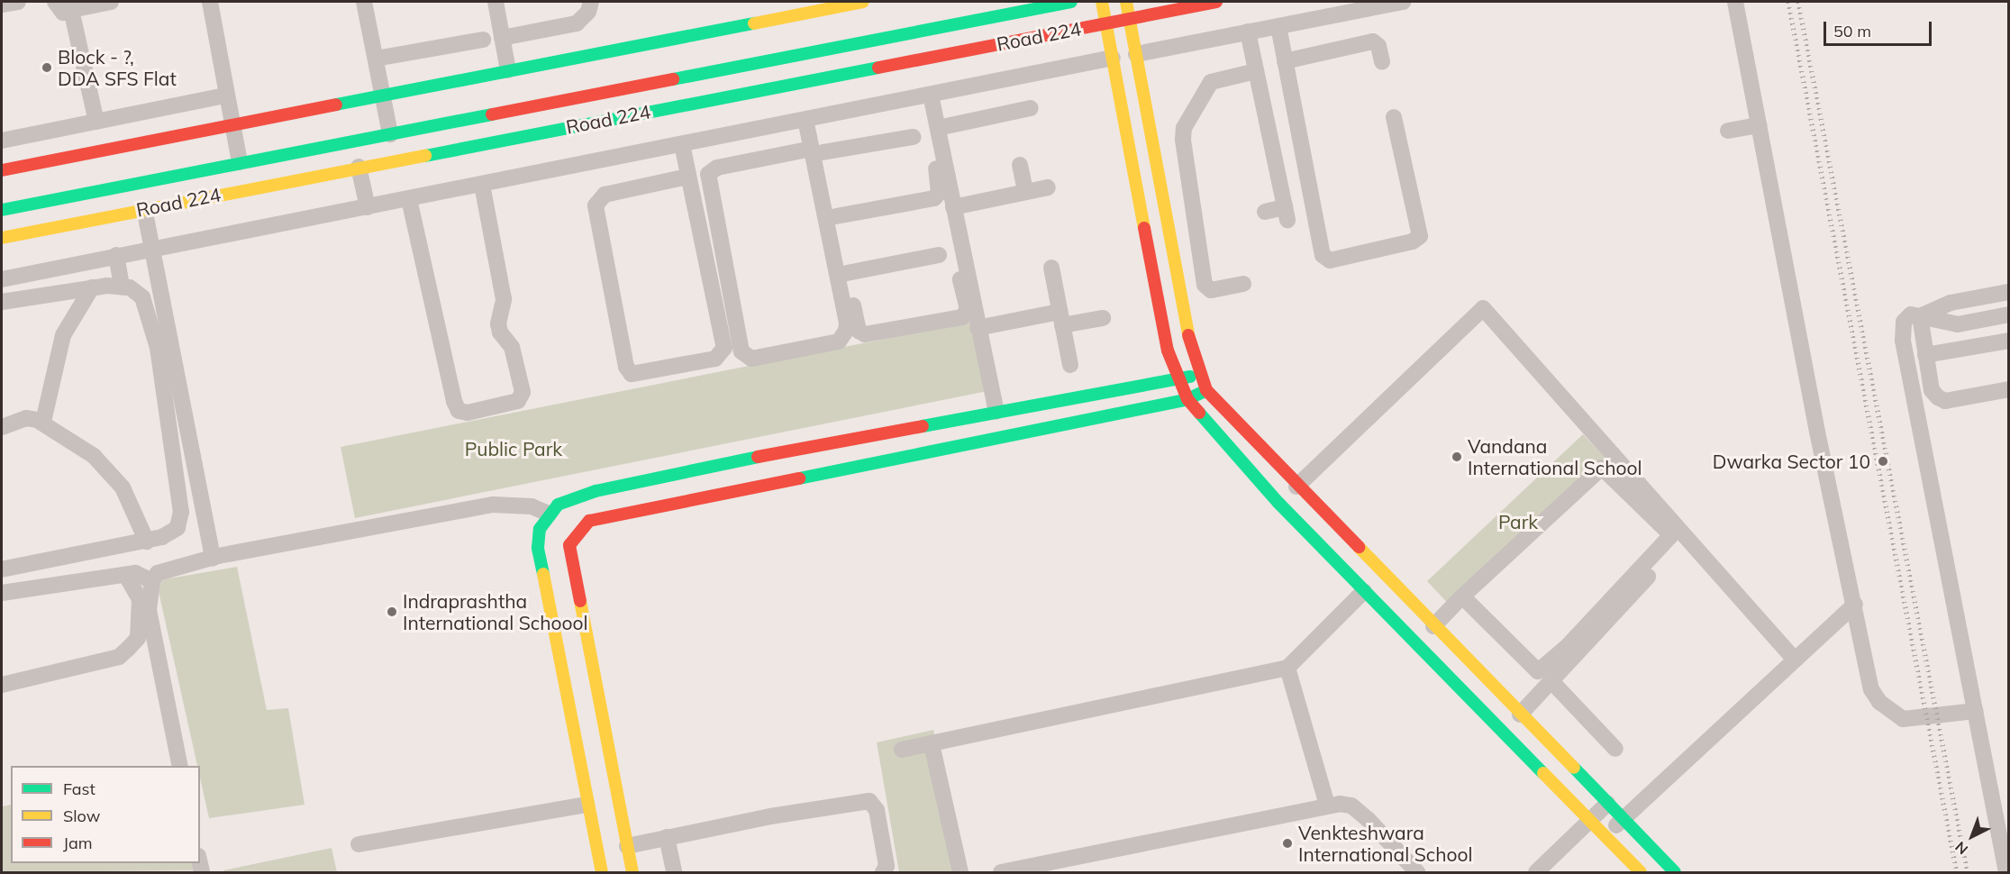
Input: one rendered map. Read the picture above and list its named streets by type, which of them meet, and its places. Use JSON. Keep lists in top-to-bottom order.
{
  "streets": {
    "street": ["Road 224"]
  },
  "parks": ["Public Park", "Park"],
  "places": [
    "Block - ?, DDA SFS Flat",
    "Vandana International School",
    "Dwarka Sector 10",
    "Indraprashtha International Schoool",
    "Venkteshwara International School"
  ],
  "legend": ["Fast", "Slow", "Jam"],
  "scale_bar": "50 m",
  "north": "bottom left"
}
